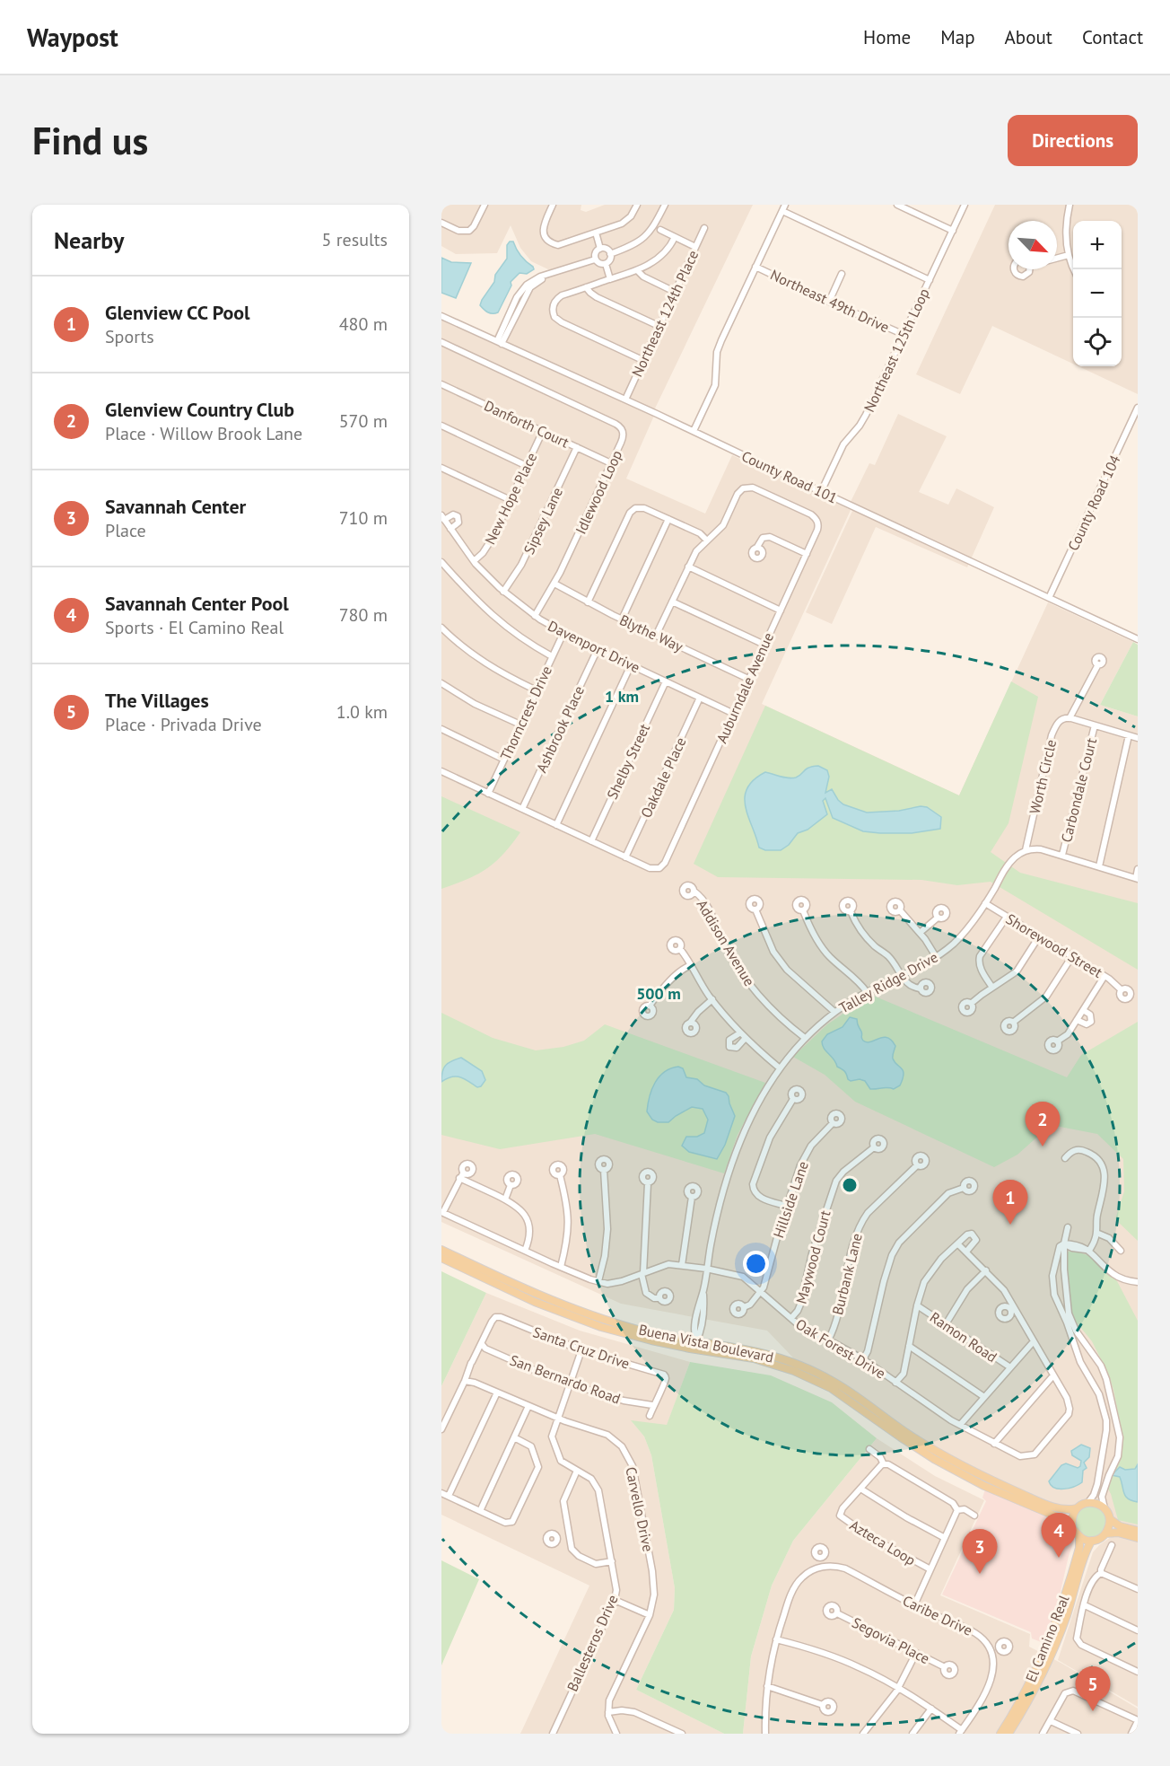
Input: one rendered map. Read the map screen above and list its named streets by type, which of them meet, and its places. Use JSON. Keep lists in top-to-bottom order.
{
  "streets": {
    "main road": ["Buena Vista Boulevard", "El Camino Real"],
    "street": [
      "Northeast 49th Drive",
      "Northeast 124th Place",
      "Northeast 125th Loop",
      "Danforth Court",
      "County Road 101",
      "Idlewood Loop",
      "New Hope Place",
      "County Road 104",
      "Sipsey Lane",
      "Blythe Way",
      "Davenport Drive",
      "Auburndale Avenue",
      "Thorncrest Drive",
      "Ashbrook Place",
      "Shelby Street",
      "Worth Circle",
      "Oakdale Place",
      "Carbondale Court",
      "Addison Avenue",
      "Shorewood Street",
      "Talley Ridge Drive",
      "Hillside Lane",
      "Maywood Court",
      "Burbank Lane",
      "Ramon Road",
      "Santa Cruz Drive",
      "Oak Forest Drive",
      "San Bernardo Road",
      "Carvello Drive",
      "Azteca Loop",
      "Caribe Drive",
      "Segovia Place",
      "Ballesteros Drive"
    ]
  },
  "crossings": [
    ["Northeast 49th Drive", "Northeast 125th Loop"],
    ["Northeast 124th Place", "County Road 101"],
    ["Northeast 125th Loop", "County Road 101"],
    ["Danforth Court", "Idlewood Loop"],
    ["Danforth Court", "New Hope Place"],
    ["Danforth Court", "Sipsey Lane"],
    ["County Road 101", "County Road 104"],
    ["Idlewood Loop", "Blythe Way"],
    ["Idlewood Loop", "Davenport Drive"],
    ["New Hope Place", "Davenport Drive"],
    ["Sipsey Lane", "Davenport Drive"],
    ["Blythe Way", "Auburndale Avenue"],
    ["Davenport Drive", "Auburndale Avenue"],
    ["Davenport Drive", "Thorncrest Drive"],
    ["Davenport Drive", "Ashbrook Place"],
    ["Davenport Drive", "Shelby Street"],
    ["Davenport Drive", "Oakdale Place"],
    ["Auburndale Avenue", "Thorncrest Drive"],
    ["Auburndale Avenue", "Ashbrook Place"],
    ["Auburndale Avenue", "Shelby Street"],
    ["Auburndale Avenue", "Oakdale Place"],
    ["Worth Circle", "Talley Ridge Drive"],
    ["Addison Avenue", "Talley Ridge Drive"],
    ["Shorewood Street", "Talley Ridge Drive"],
    ["Talley Ridge Drive", "Buena Vista Boulevard"],
    ["Talley Ridge Drive", "Oak Forest Drive"],
    ["Hillside Lane", "Oak Forest Drive"],
    ["Maywood Court", "Oak Forest Drive"],
    ["Burbank Lane", "Oak Forest Drive"],
    ["Buena Vista Boulevard", "El Camino Real"],
    ["Santa Cruz Drive", "San Bernardo Road"],
    ["Santa Cruz Drive", "Ballesteros Drive"],
    ["San Bernardo Road", "Ballesteros Drive"],
    ["Carvello Drive", "Ballesteros Drive"],
    ["Azteca Loop", "Caribe Drive"]
  ],
  "north": "bottom right",
  "page": {
    "header": "Waypost",
    "nav": [
      "Home",
      "Map",
      "About",
      "Contact"
    ],
    "buttons": "Directions",
    "title": "Find us",
    "heading": ["Nearby", "5 results"],
    "map_buttons": ["+", "−"],
    "list": [
      {
        "mark": "1",
        "name": "Glenview CC Pool",
        "note": "Sports",
        "value": "480 m"
      },
      {
        "mark": "2",
        "name": "Glenview Country Club",
        "note": "Place · Willow Brook Lane",
        "value": "570 m"
      },
      {
        "mark": "3",
        "name": "Savannah Center",
        "note": "Place",
        "value": "710 m"
      },
      {
        "mark": "4",
        "name": "Savannah Center Pool",
        "note": "Sports · El Camino Real",
        "value": "780 m"
      },
      {
        "mark": "5",
        "name": "The Villages",
        "note": "Place · Privada Drive",
        "value": "1.0 km"
      }
    ],
    "pins": [
      "2",
      "1",
      "4",
      "3",
      "5"
    ]
  },
  "rings": ["1 km", "500 m"]
}
